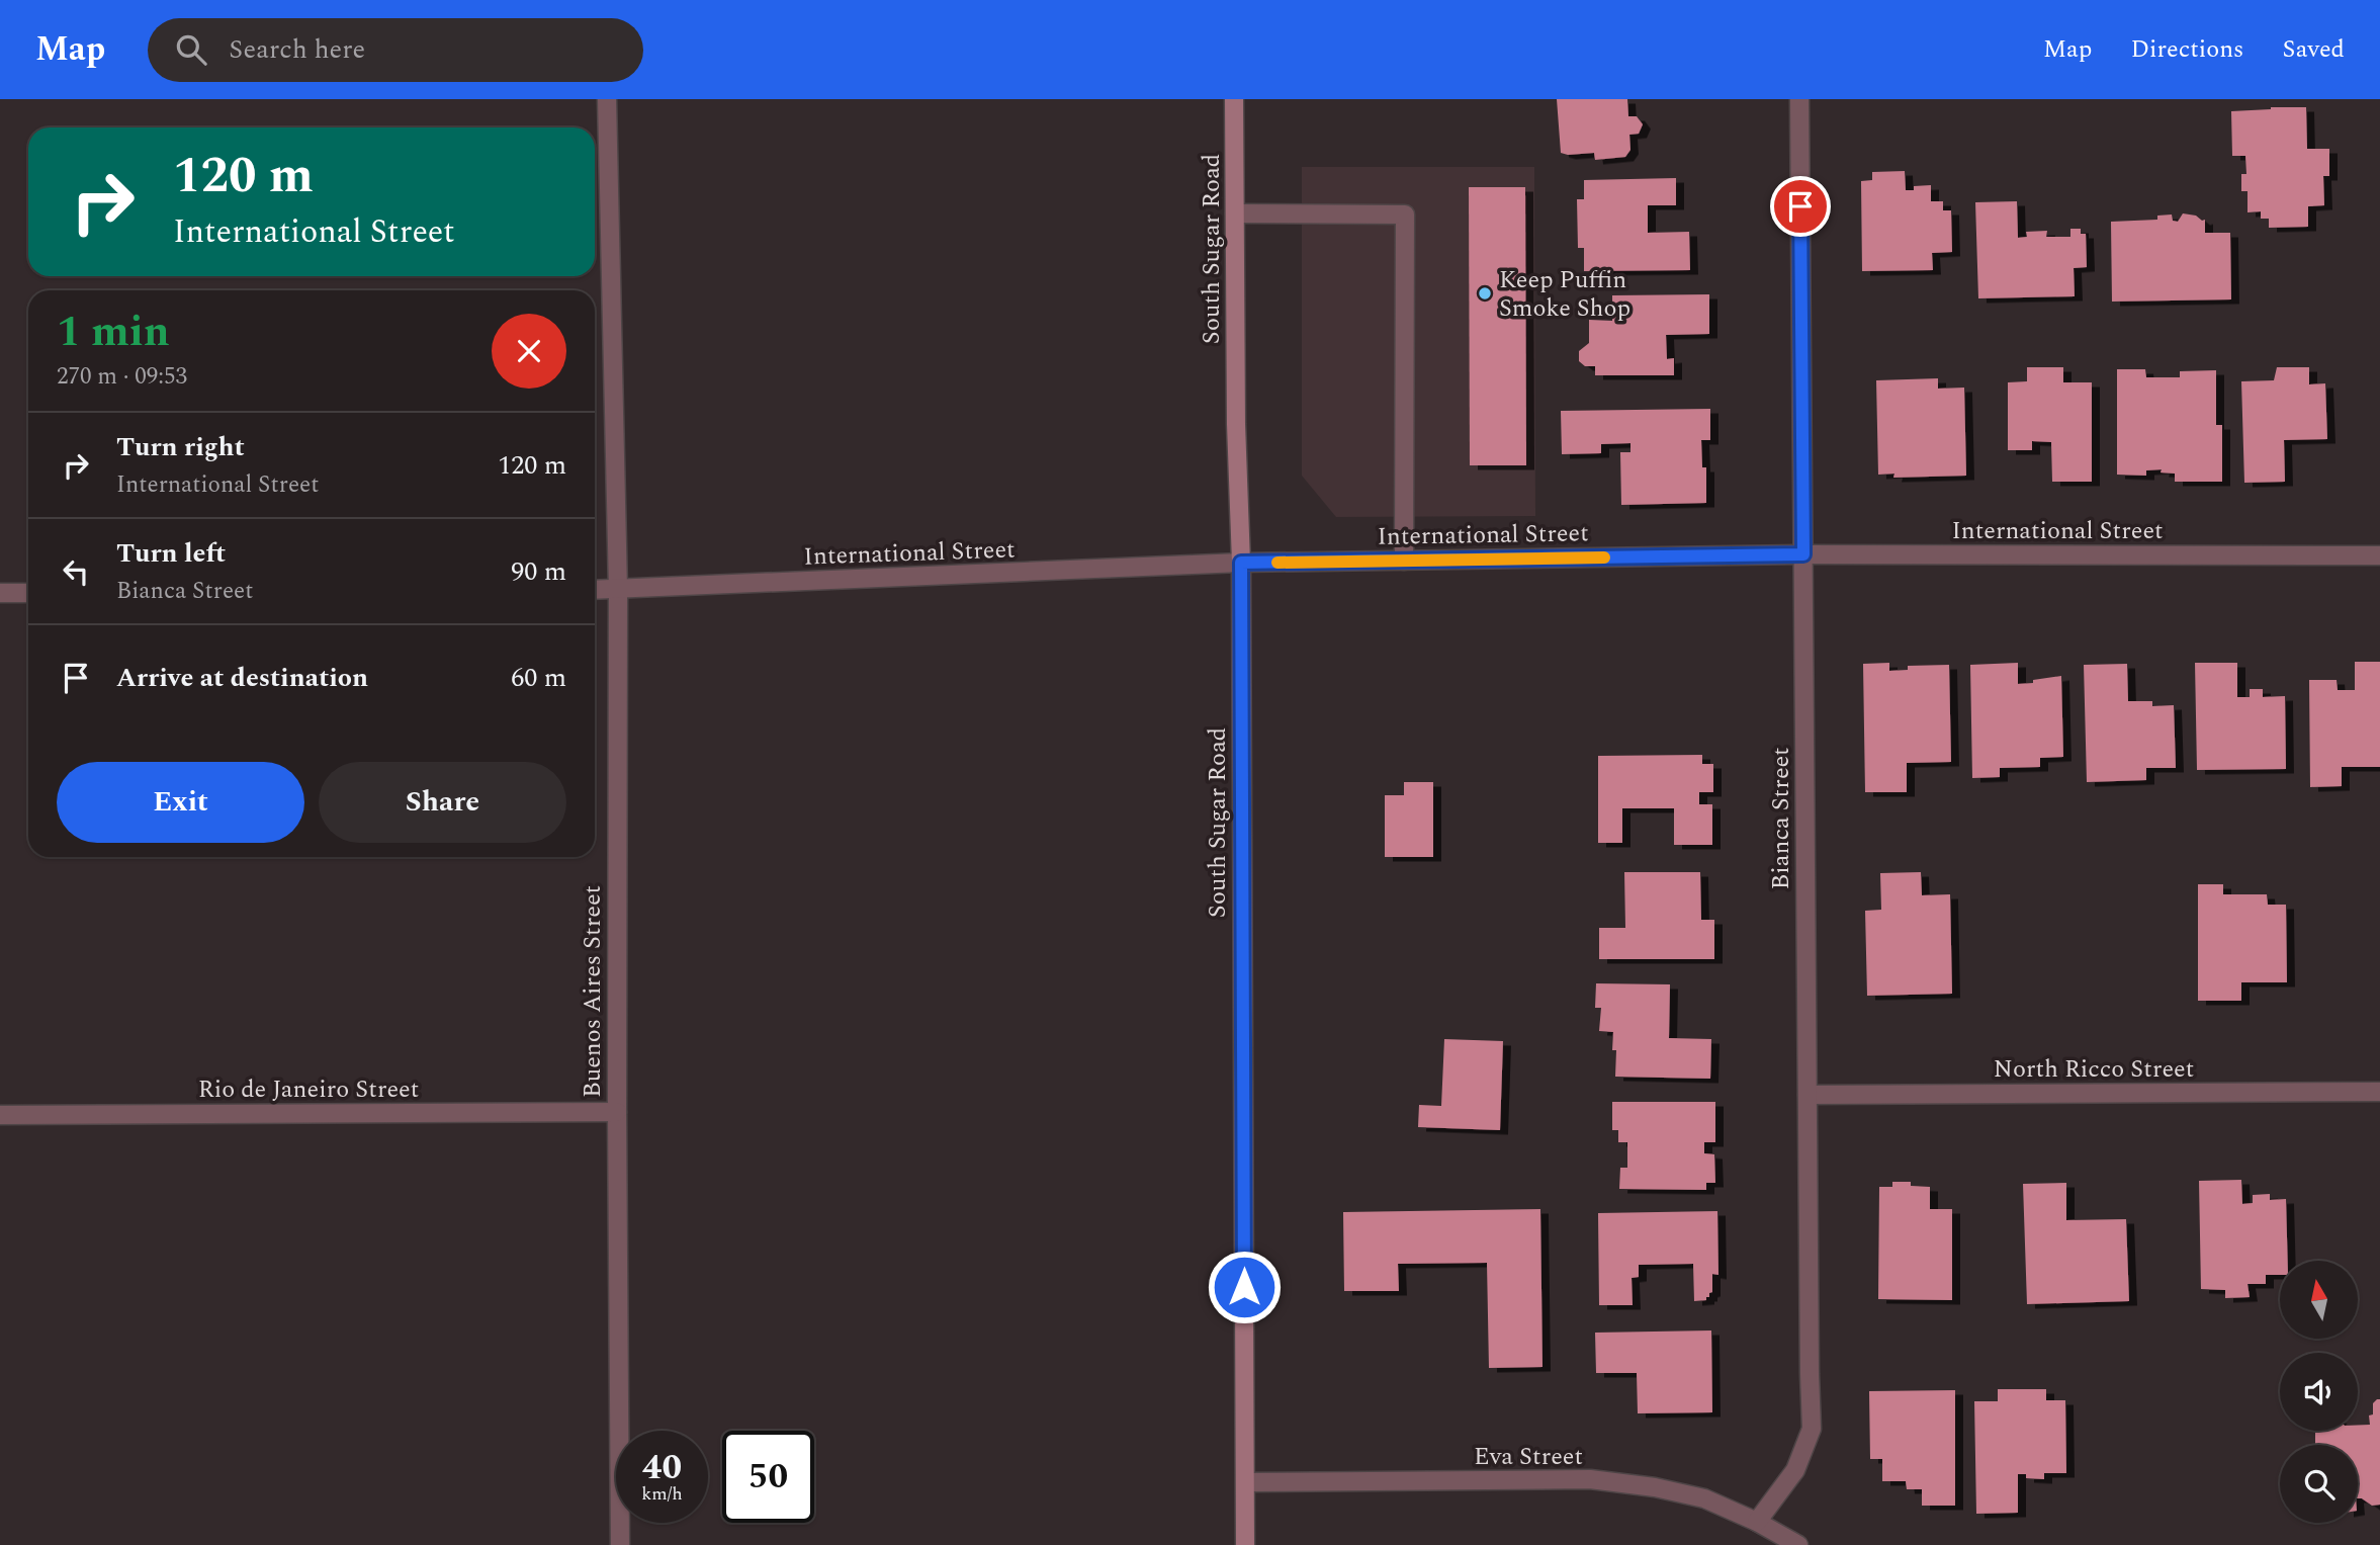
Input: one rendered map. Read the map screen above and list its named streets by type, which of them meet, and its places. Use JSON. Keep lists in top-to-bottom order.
{
  "streets": {
    "main road": ["South Sugar Road"],
    "street": [
      "International Street",
      "Bianca Street",
      "Buenos Aires Street",
      "North Ricco Street",
      "Rio de Janeiro Street",
      "Eva Street"
    ]
  },
  "crossings": [
    ["South Sugar Road", "International Street"],
    ["South Sugar Road", "Eva Street"],
    ["International Street", "Bianca Street"],
    ["International Street", "Buenos Aires Street"],
    ["Bianca Street", "North Ricco Street"],
    ["Bianca Street", "Eva Street"],
    ["Buenos Aires Street", "Rio de Janeiro Street"]
  ],
  "places": ["Keep Puffin Smoke Shop"],
  "north": "top",
  "page": {
    "header": "Map",
    "search": "Search here",
    "nav": ["Map", "Directions", "Saved"],
    "turn": ["120 m", "International Street"],
    "heading": ["1 min", "270 m · 09:53"],
    "list": [
      {
        "name": "Turn right",
        "note": "International Street",
        "value": "120 m"
      },
      {
        "name": "Turn left",
        "note": "Bianca Street",
        "value": "90 m"
      },
      {
        "name": "Arrive at destination",
        "value": "60 m"
      }
    ],
    "buttons": ["Exit", "Share"],
    "speed": "40 km/h",
    "limit": "50"
  }
}
